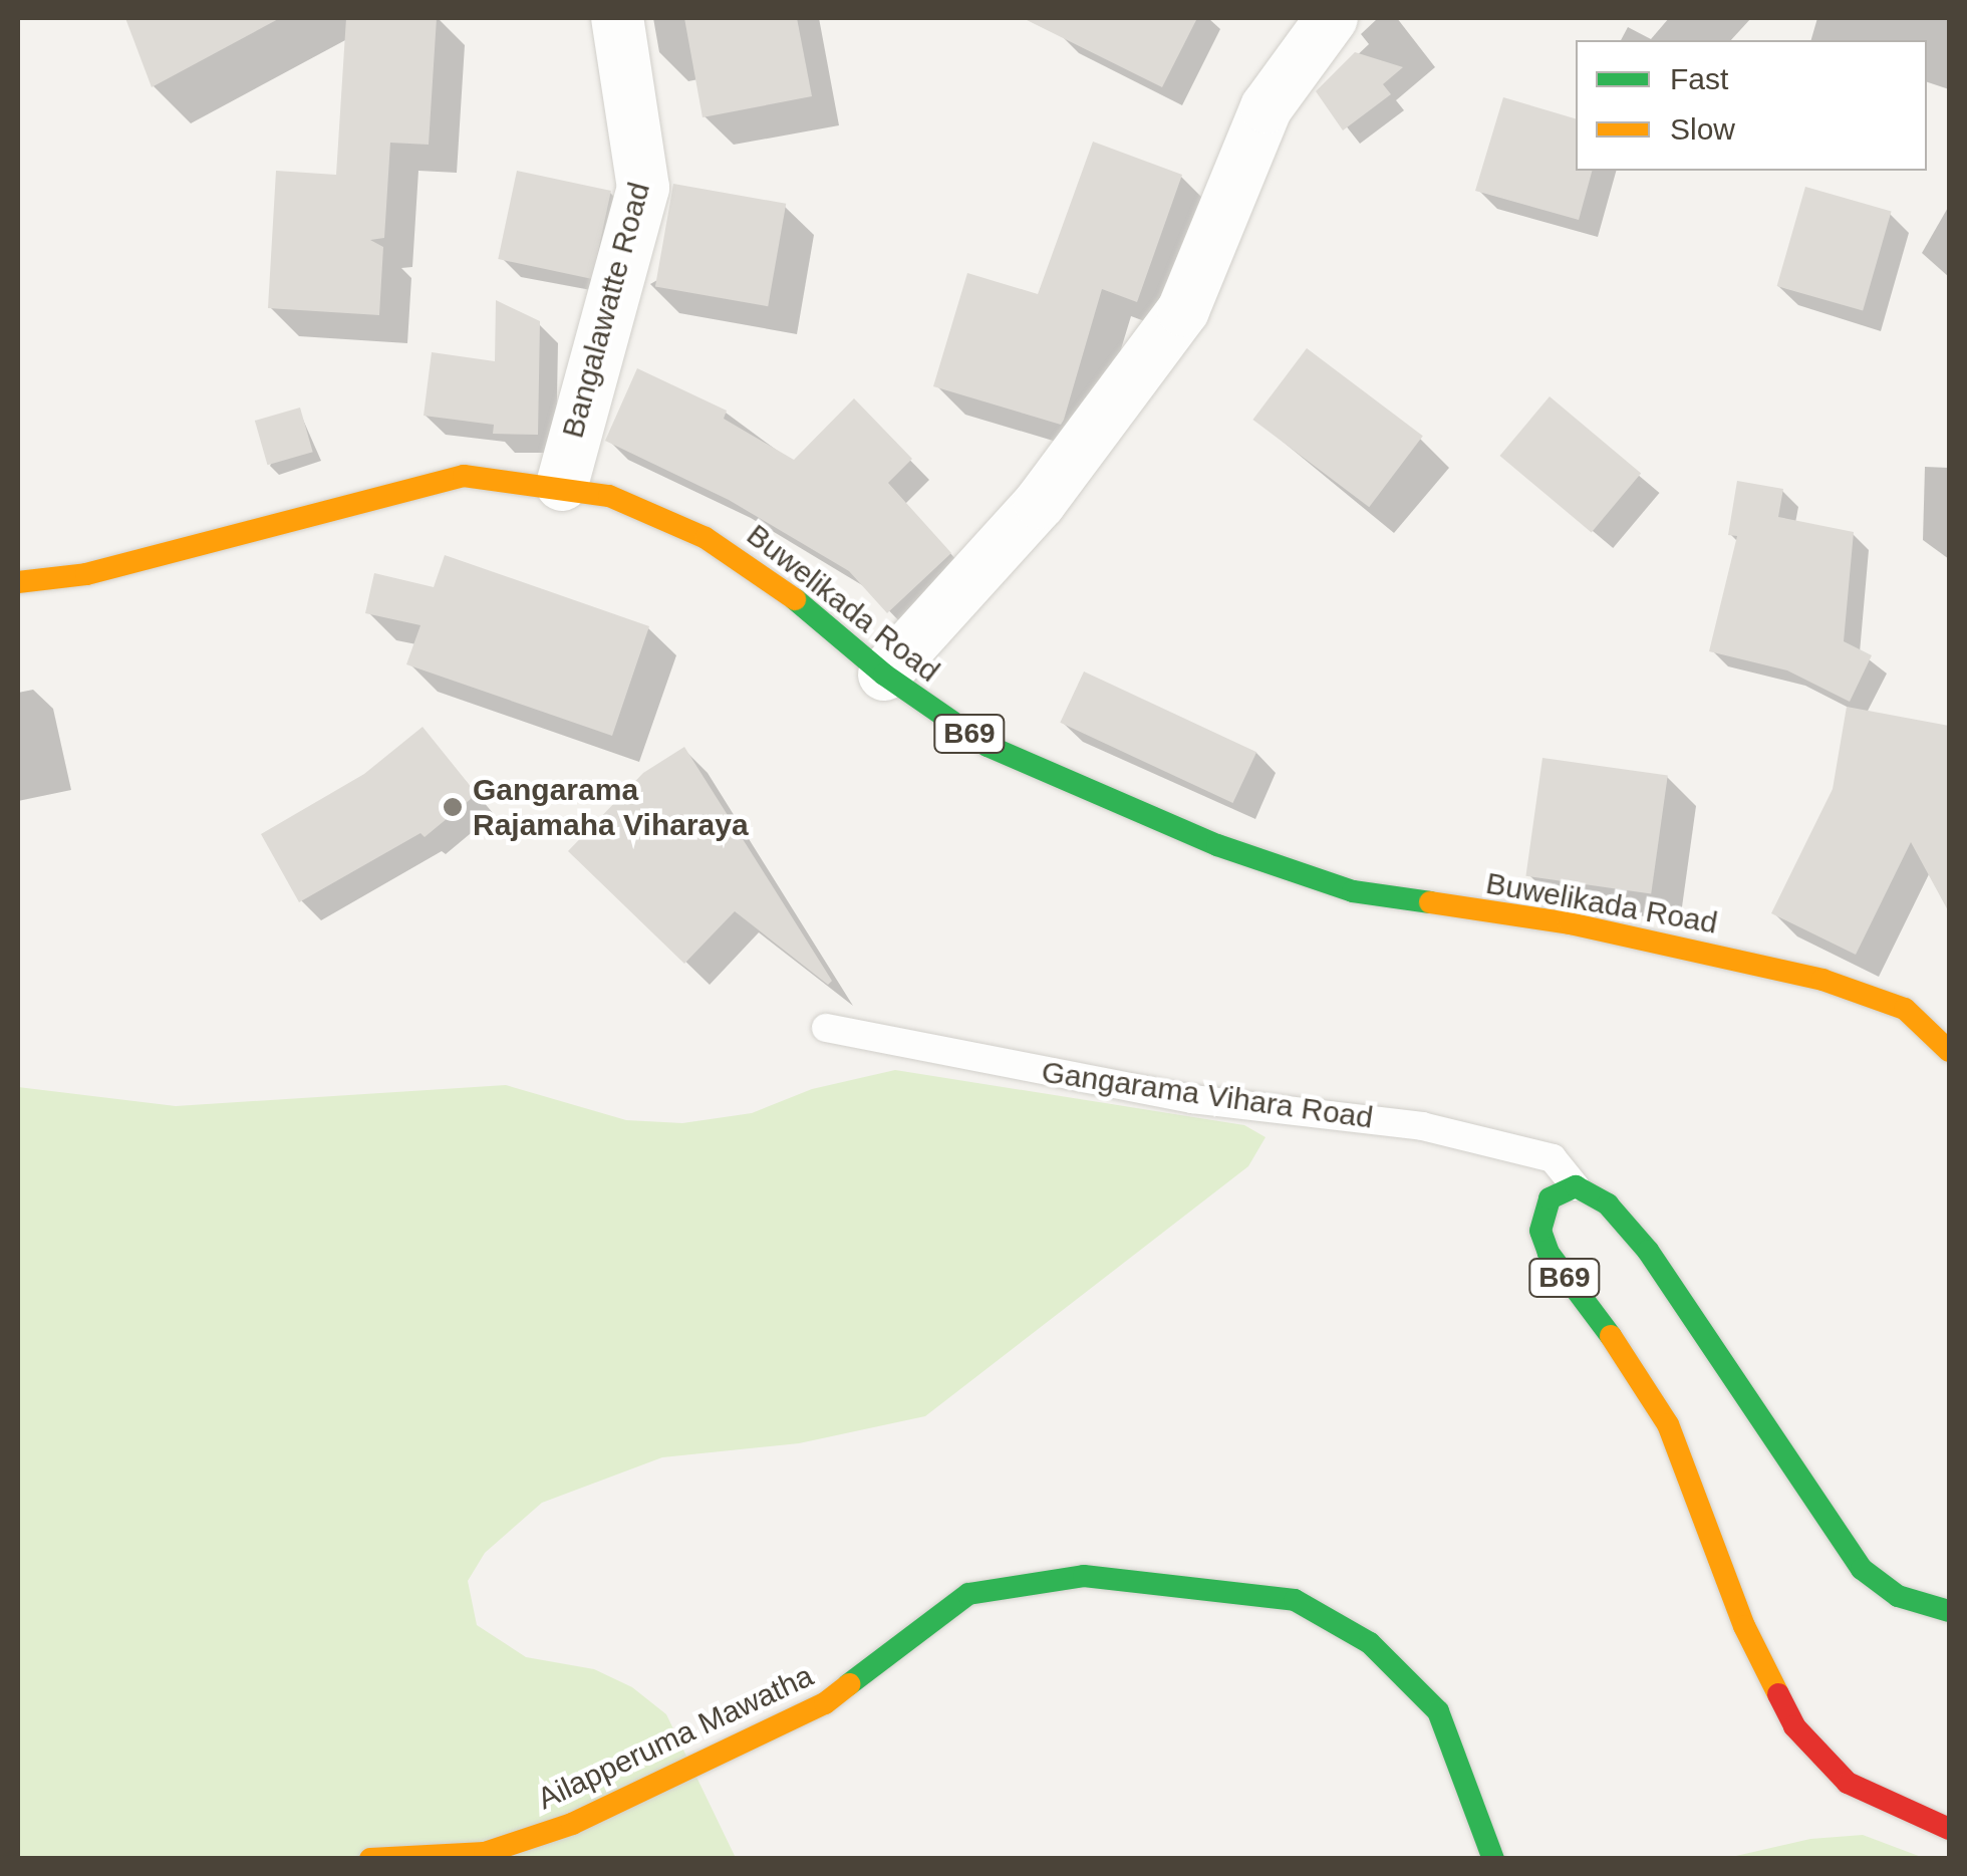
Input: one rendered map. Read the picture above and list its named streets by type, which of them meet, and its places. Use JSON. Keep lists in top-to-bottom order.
{
  "streets": {
    "main road": ["Buwelikada Road", "B69", "Ailapperuma Mawatha"],
    "street": ["Bangalawatte Road"],
    "lane": ["Gangarama Vihara Road"]
  },
  "crossings": [
    ["Bangalawatte Road", "Buwelikada Road"],
    ["B69", "Gangarama Vihara Road"]
  ],
  "places": ["Gangarama Rajamaha Viharaya"],
  "legend": ["Fast", "Slow"]
}
